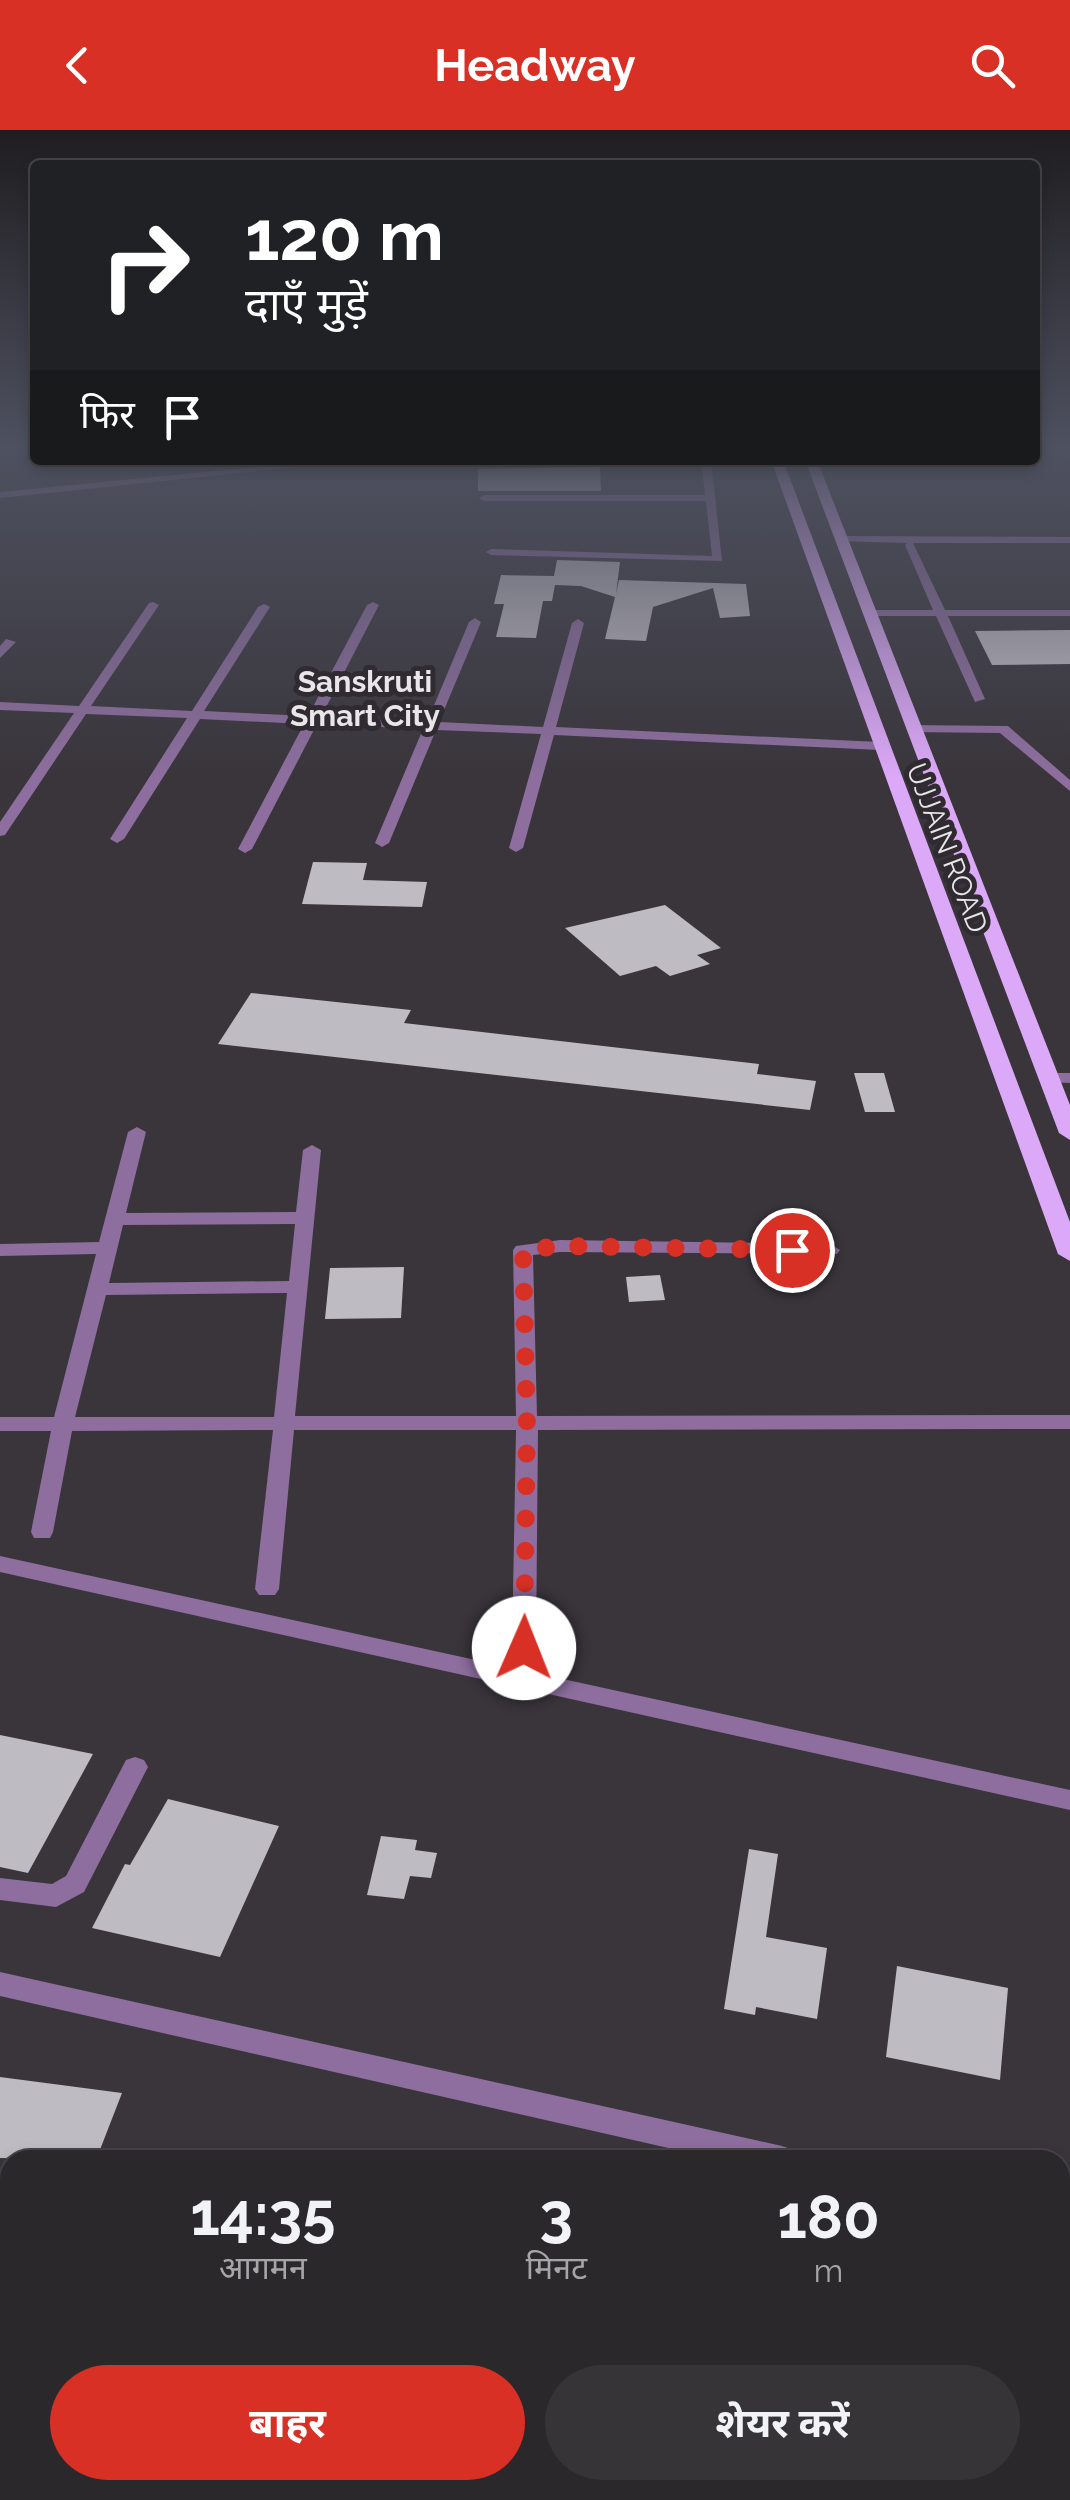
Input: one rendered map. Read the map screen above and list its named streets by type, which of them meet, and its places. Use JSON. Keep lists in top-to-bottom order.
{
  "streets": {
    "main road": ["UJJAIN ROAD"]
  },
  "districts": ["Sanskruti Smart City"],
  "page": {
    "header": "Headway",
    "turn": ["120 m", "दाएँ मुड़ें"],
    "then": "फिर",
    "eta": [
      "14:35",
      "आगमन",
      "3",
      "मिनट",
      "180",
      "m"
    ],
    "buttons": ["बाहर", "शेयर करें"]
  }
}
